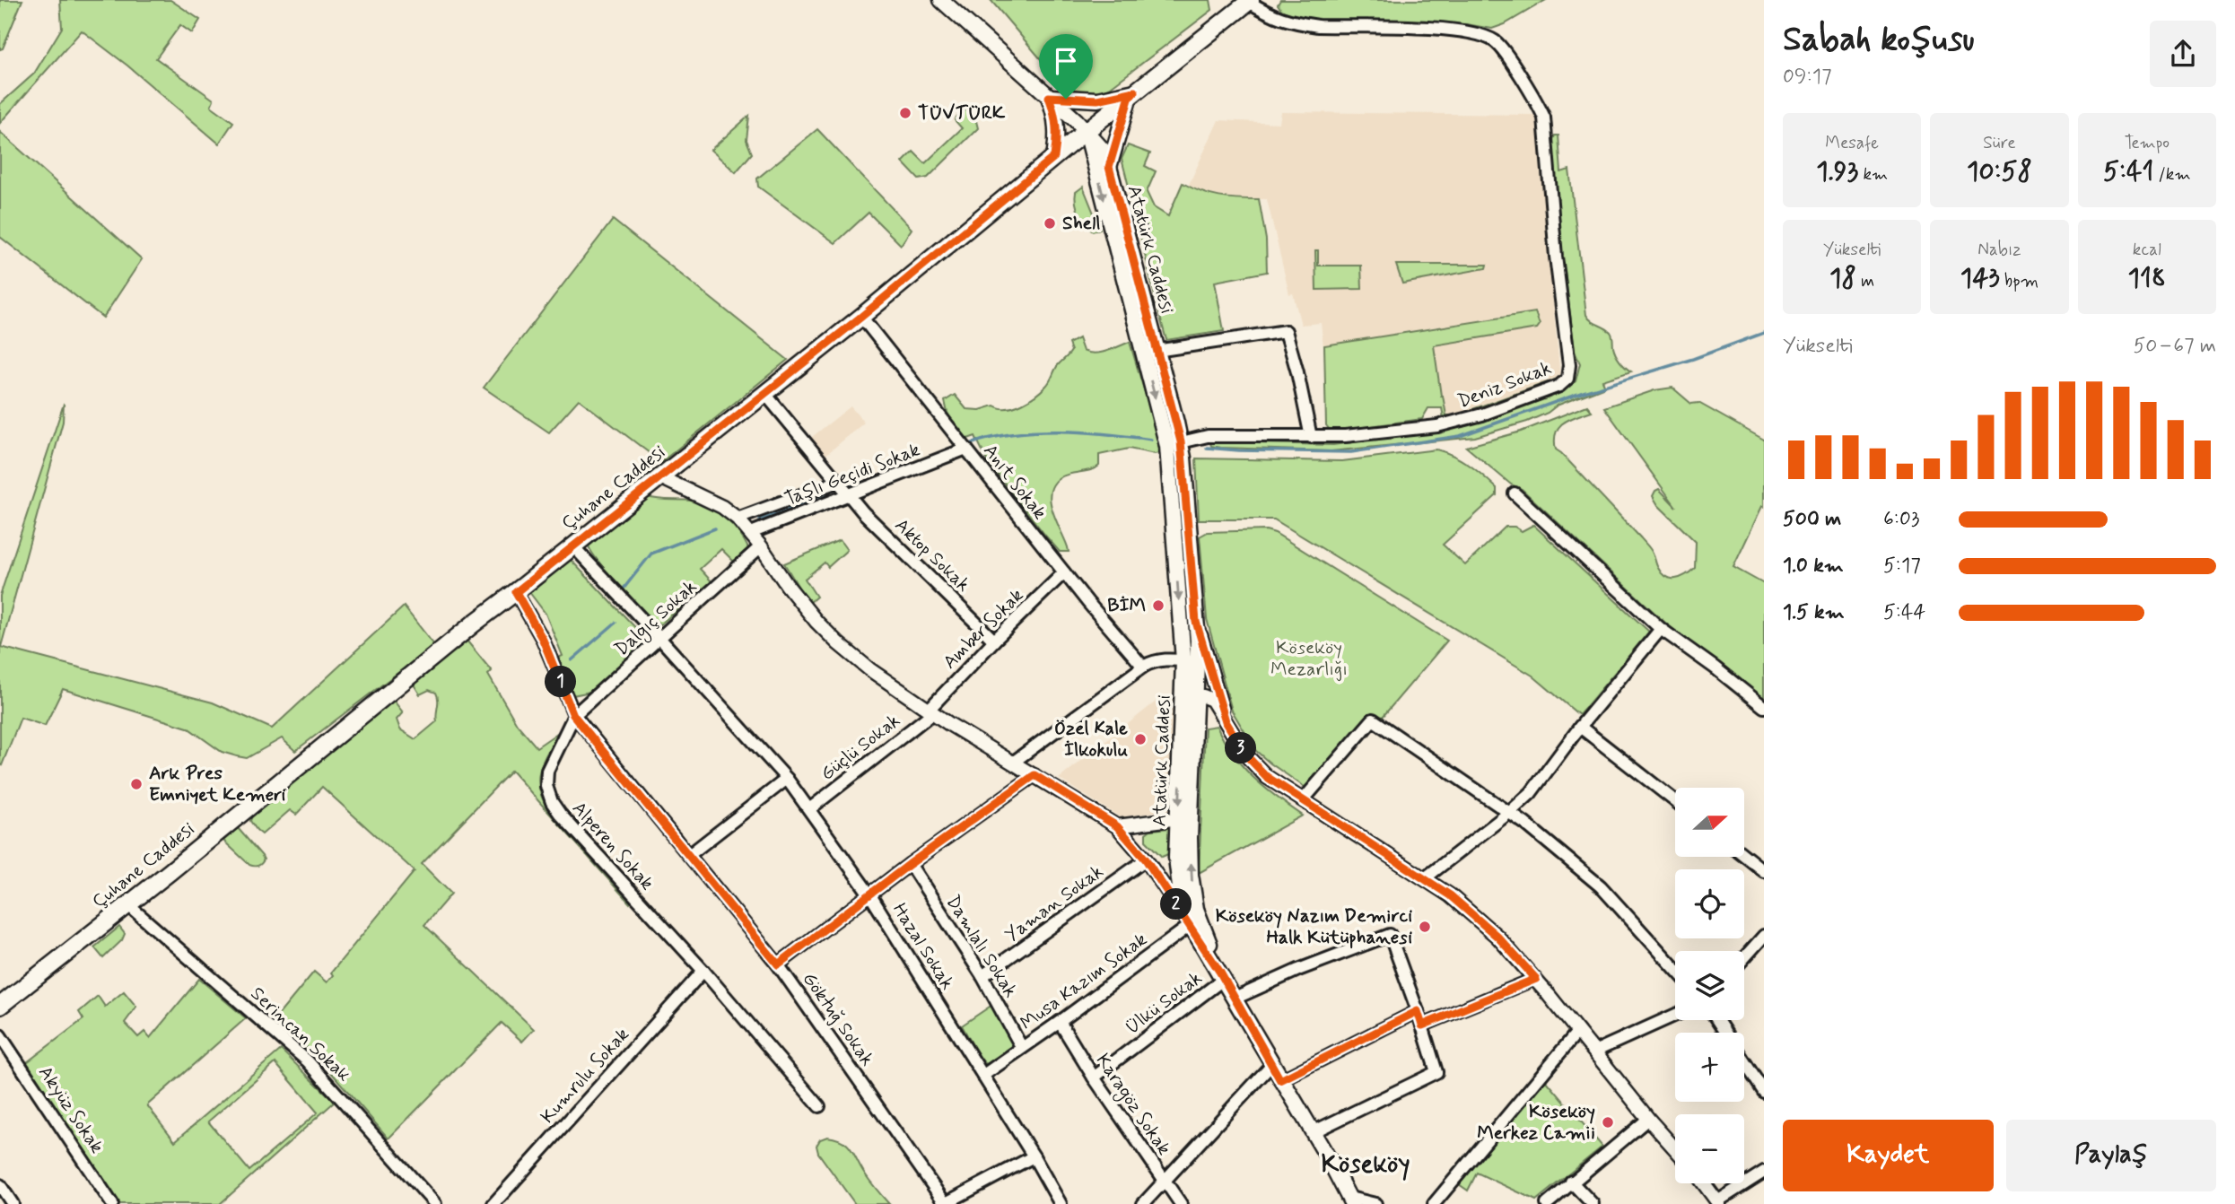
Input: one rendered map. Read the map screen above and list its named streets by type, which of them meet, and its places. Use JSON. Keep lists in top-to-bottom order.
{
  "streets": {
    "main road": ["Atatürk Caddesi", "Çuhane Caddesi"],
    "street": [
      "Deniz Sokak",
      "Taşlı Geçidi Sokak",
      "Anıt Sokak",
      "Aktop Sokak",
      "Dalgıç Sokak",
      "Amber Sokak",
      "Güçlü Sokak",
      "Alperen Sokak",
      "Yaman Sokak",
      "Hazal Sokak",
      "Damlalı Sokak",
      "Musa Kazım Sokak",
      "Ülkü Sokak",
      "Göktuğ Sokak",
      "Serincan Sokak",
      "Kumrulu Sokak",
      "Karagöz Sokak",
      "Akyüz Sokak"
    ]
  },
  "crossings": [
    ["Atatürk Caddesi", "Deniz Sokak"],
    ["Atatürk Caddesi", "Çuhane Caddesi"],
    ["Atatürk Caddesi", "Musa Kazım Sokak"],
    ["Atatürk Caddesi", "Ülkü Sokak"],
    ["Deniz Sokak", "Çuhane Caddesi"],
    ["Taşlı Geçidi Sokak", "Anıt Sokak"],
    ["Taşlı Geçidi Sokak", "Aktop Sokak"],
    ["Anıt Sokak", "Çuhane Caddesi"],
    ["Anıt Sokak", "Amber Sokak"],
    ["Çuhane Caddesi", "Aktop Sokak"],
    ["Çuhane Caddesi", "Hazal Sokak"],
    ["Çuhane Caddesi", "Serincan Sokak"],
    ["Aktop Sokak", "Amber Sokak"],
    ["Dalgıç Sokak", "Alperen Sokak"],
    ["Dalgıç Sokak", "Hazal Sokak"],
    ["Dalgıç Sokak", "Göktuğ Sokak"],
    ["Amber Sokak", "Güçlü Sokak"],
    ["Güçlü Sokak", "Hazal Sokak"],
    ["Alperen Sokak", "Göktuğ Sokak"],
    ["Alperen Sokak", "Kumrulu Sokak"],
    ["Yaman Sokak", "Damlalı Sokak"],
    ["Hazal Sokak", "Musa Kazım Sokak"],
    ["Damlalı Sokak", "Musa Kazım Sokak"],
    ["Musa Kazım Sokak", "Karagöz Sokak"],
    ["Ülkü Sokak", "Karagöz Sokak"]
  ],
  "districts": ["Köseköy"],
  "parks": ["Köseköy Mezarlığı"],
  "places": [
    "TÜVTÜRK",
    "Shell",
    "BİM",
    "Özel Kale İlkokulu",
    "Ark Pres Emniyet Kemeri",
    "Köseköy Nazım Demirci Halk Kütüphanesi",
    "Köseköy Merkez Camii"
  ],
  "north": "right",
  "page": {
    "heading": ["Sabah koşusu", "09:17"],
    "stats": [
      ["Mesafe", "1.93 km"],
      ["Süre", "10:58"],
      ["Tempo", "5:41 /km"],
      ["Yükselti", "18 m"],
      ["Nabız", "143 bpm"],
      ["kcal", "118"]
    ],
    "chart": ["Yükselti", "50–67 m"],
    "list": [
      {
        "name": "500 m",
        "note": "6:03"
      },
      {
        "name": "1.0 km",
        "note": "5:17"
      },
      {
        "name": "1.5 km",
        "note": "5:44"
      }
    ],
    "pins": ["1", "3", "2"],
    "map_buttons": ["+", "−"],
    "buttons": ["Kaydet", "Paylaş"]
  }
}
